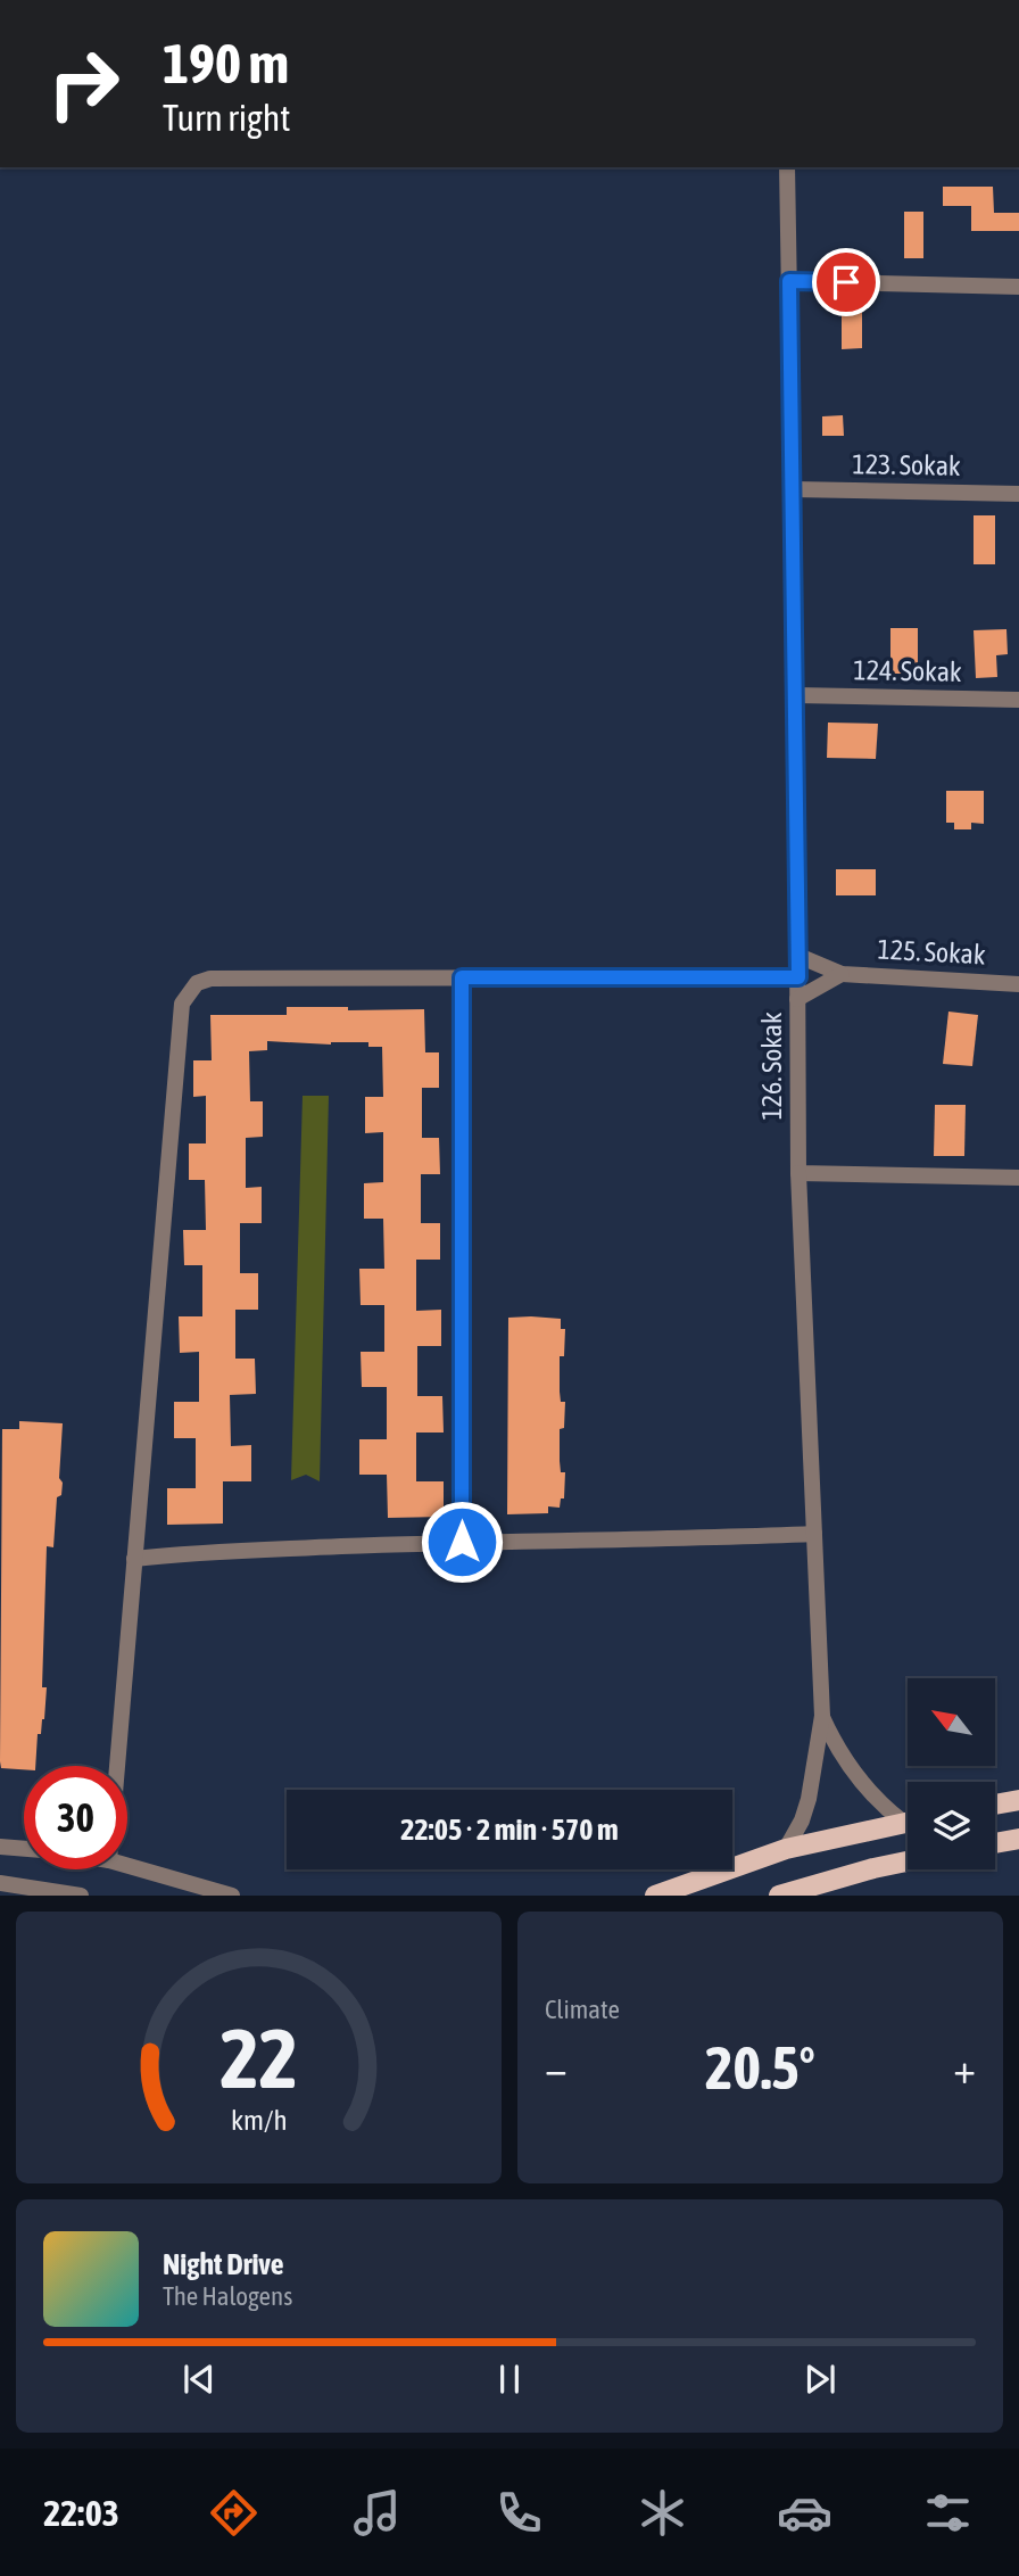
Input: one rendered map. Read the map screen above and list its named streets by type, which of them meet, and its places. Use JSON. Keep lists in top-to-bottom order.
{
  "streets": {
    "street": [
      "123. Sokak",
      "124. Sokak",
      "125. Sokak",
      "126. Sokak"
    ]
  },
  "crossings": [
    ["123. Sokak", "126. Sokak"],
    ["124. Sokak", "126. Sokak"],
    ["125. Sokak", "126. Sokak"]
  ],
  "north": "top left",
  "page": {
    "turn": ["190 m", "Turn right"],
    "limit": "30",
    "trip": "22:05 · 2 min · 570 m",
    "tile": "Climate",
    "heat": ["−", "20.5°", "+"],
    "song": ["Night Drive", "The Halogens"],
    "tabs": "22:03",
    "gauge": ["22", "km/h"]
  }
}
